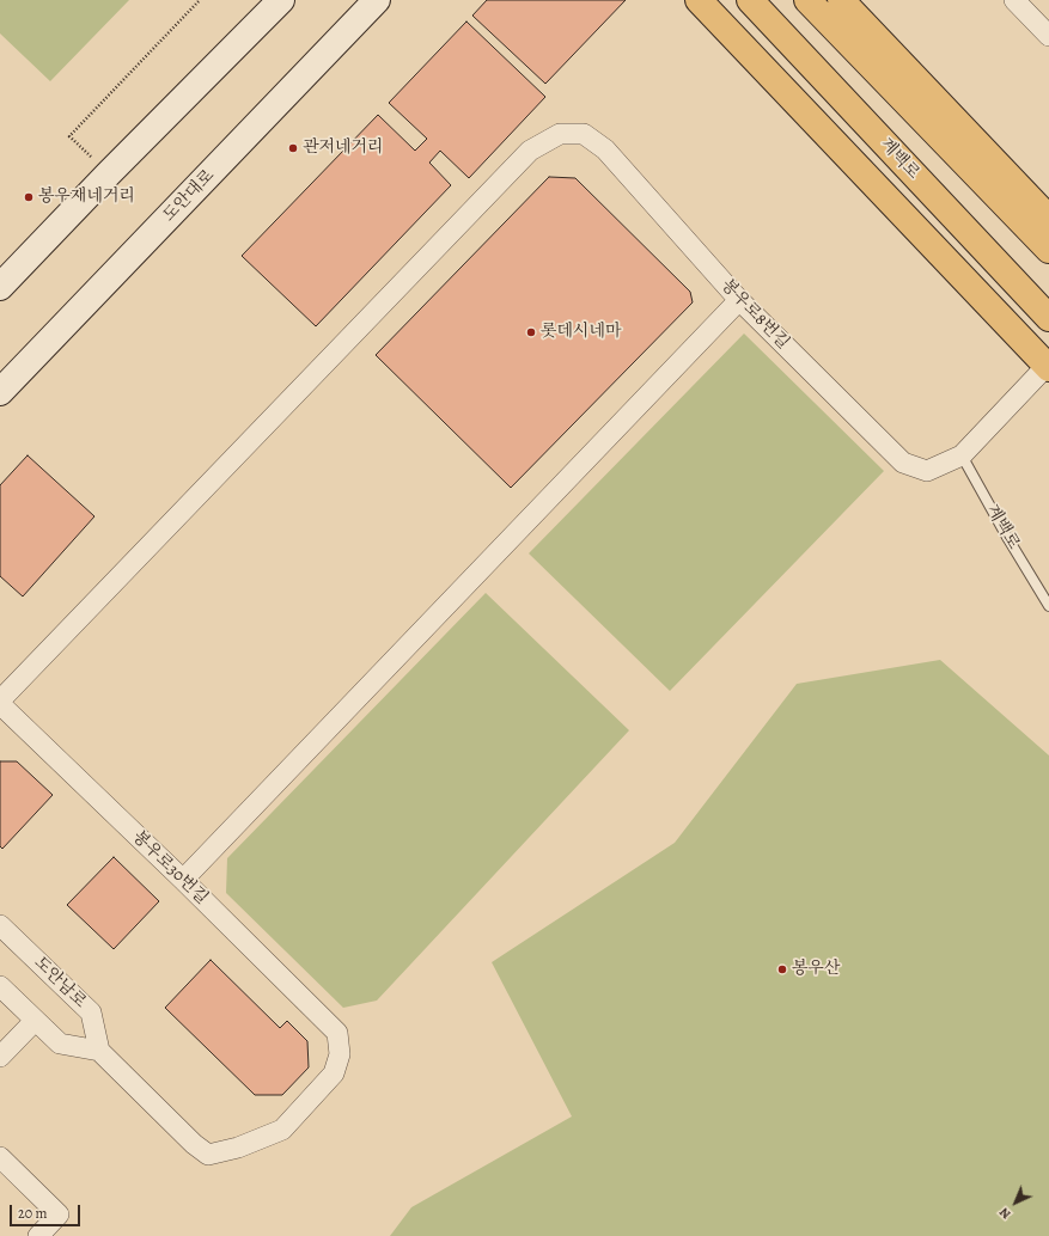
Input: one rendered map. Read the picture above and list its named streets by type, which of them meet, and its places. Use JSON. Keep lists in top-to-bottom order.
{
  "streets": {
    "main road": ["계백로", "도안대로"],
    "street": ["봉우로8번길", "봉우로30번길", "도안남로"]
  },
  "crossings": [
    ["계백로", "봉우로8번길"],
    ["봉우로30번길", "도안남로"]
  ],
  "places": [
    "관저네거리",
    "봉우재네거리",
    "롯데시네마",
    "봉우산"
  ],
  "scale_bar": "20 m",
  "north": "bottom left"
}
